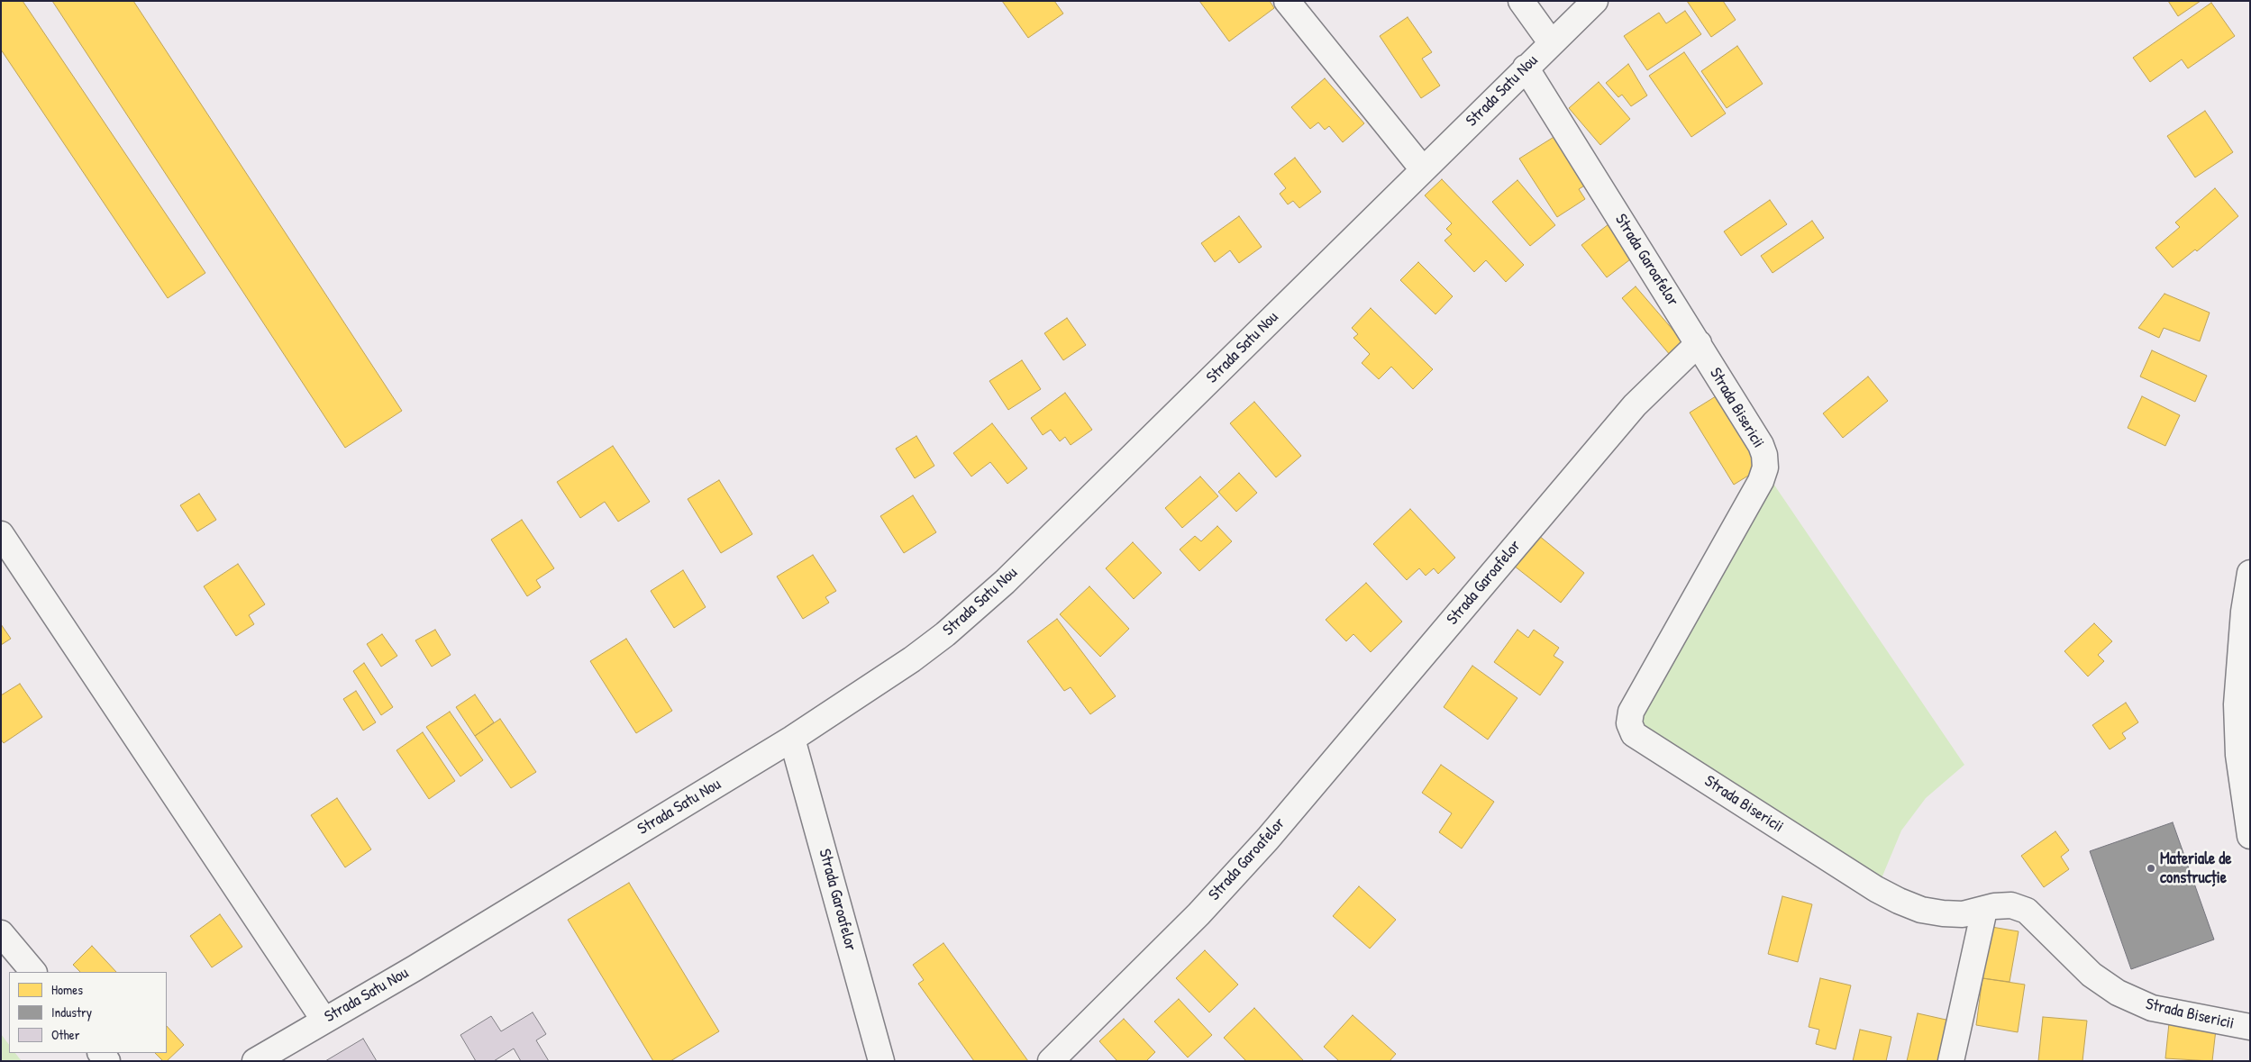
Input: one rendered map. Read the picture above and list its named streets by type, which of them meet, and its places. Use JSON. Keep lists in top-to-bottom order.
{
  "streets": {
    "main road": ["Strada Satu Nou", "Strada Garoafelor", "Strada Bisericii"]
  },
  "crossings": [
    ["Strada Satu Nou", "Strada Garoafelor"],
    ["Strada Garoafelor", "Strada Bisericii"]
  ],
  "places": ["Materiale de construcție"],
  "legend": ["Homes", "Industry", "Other"]
}
